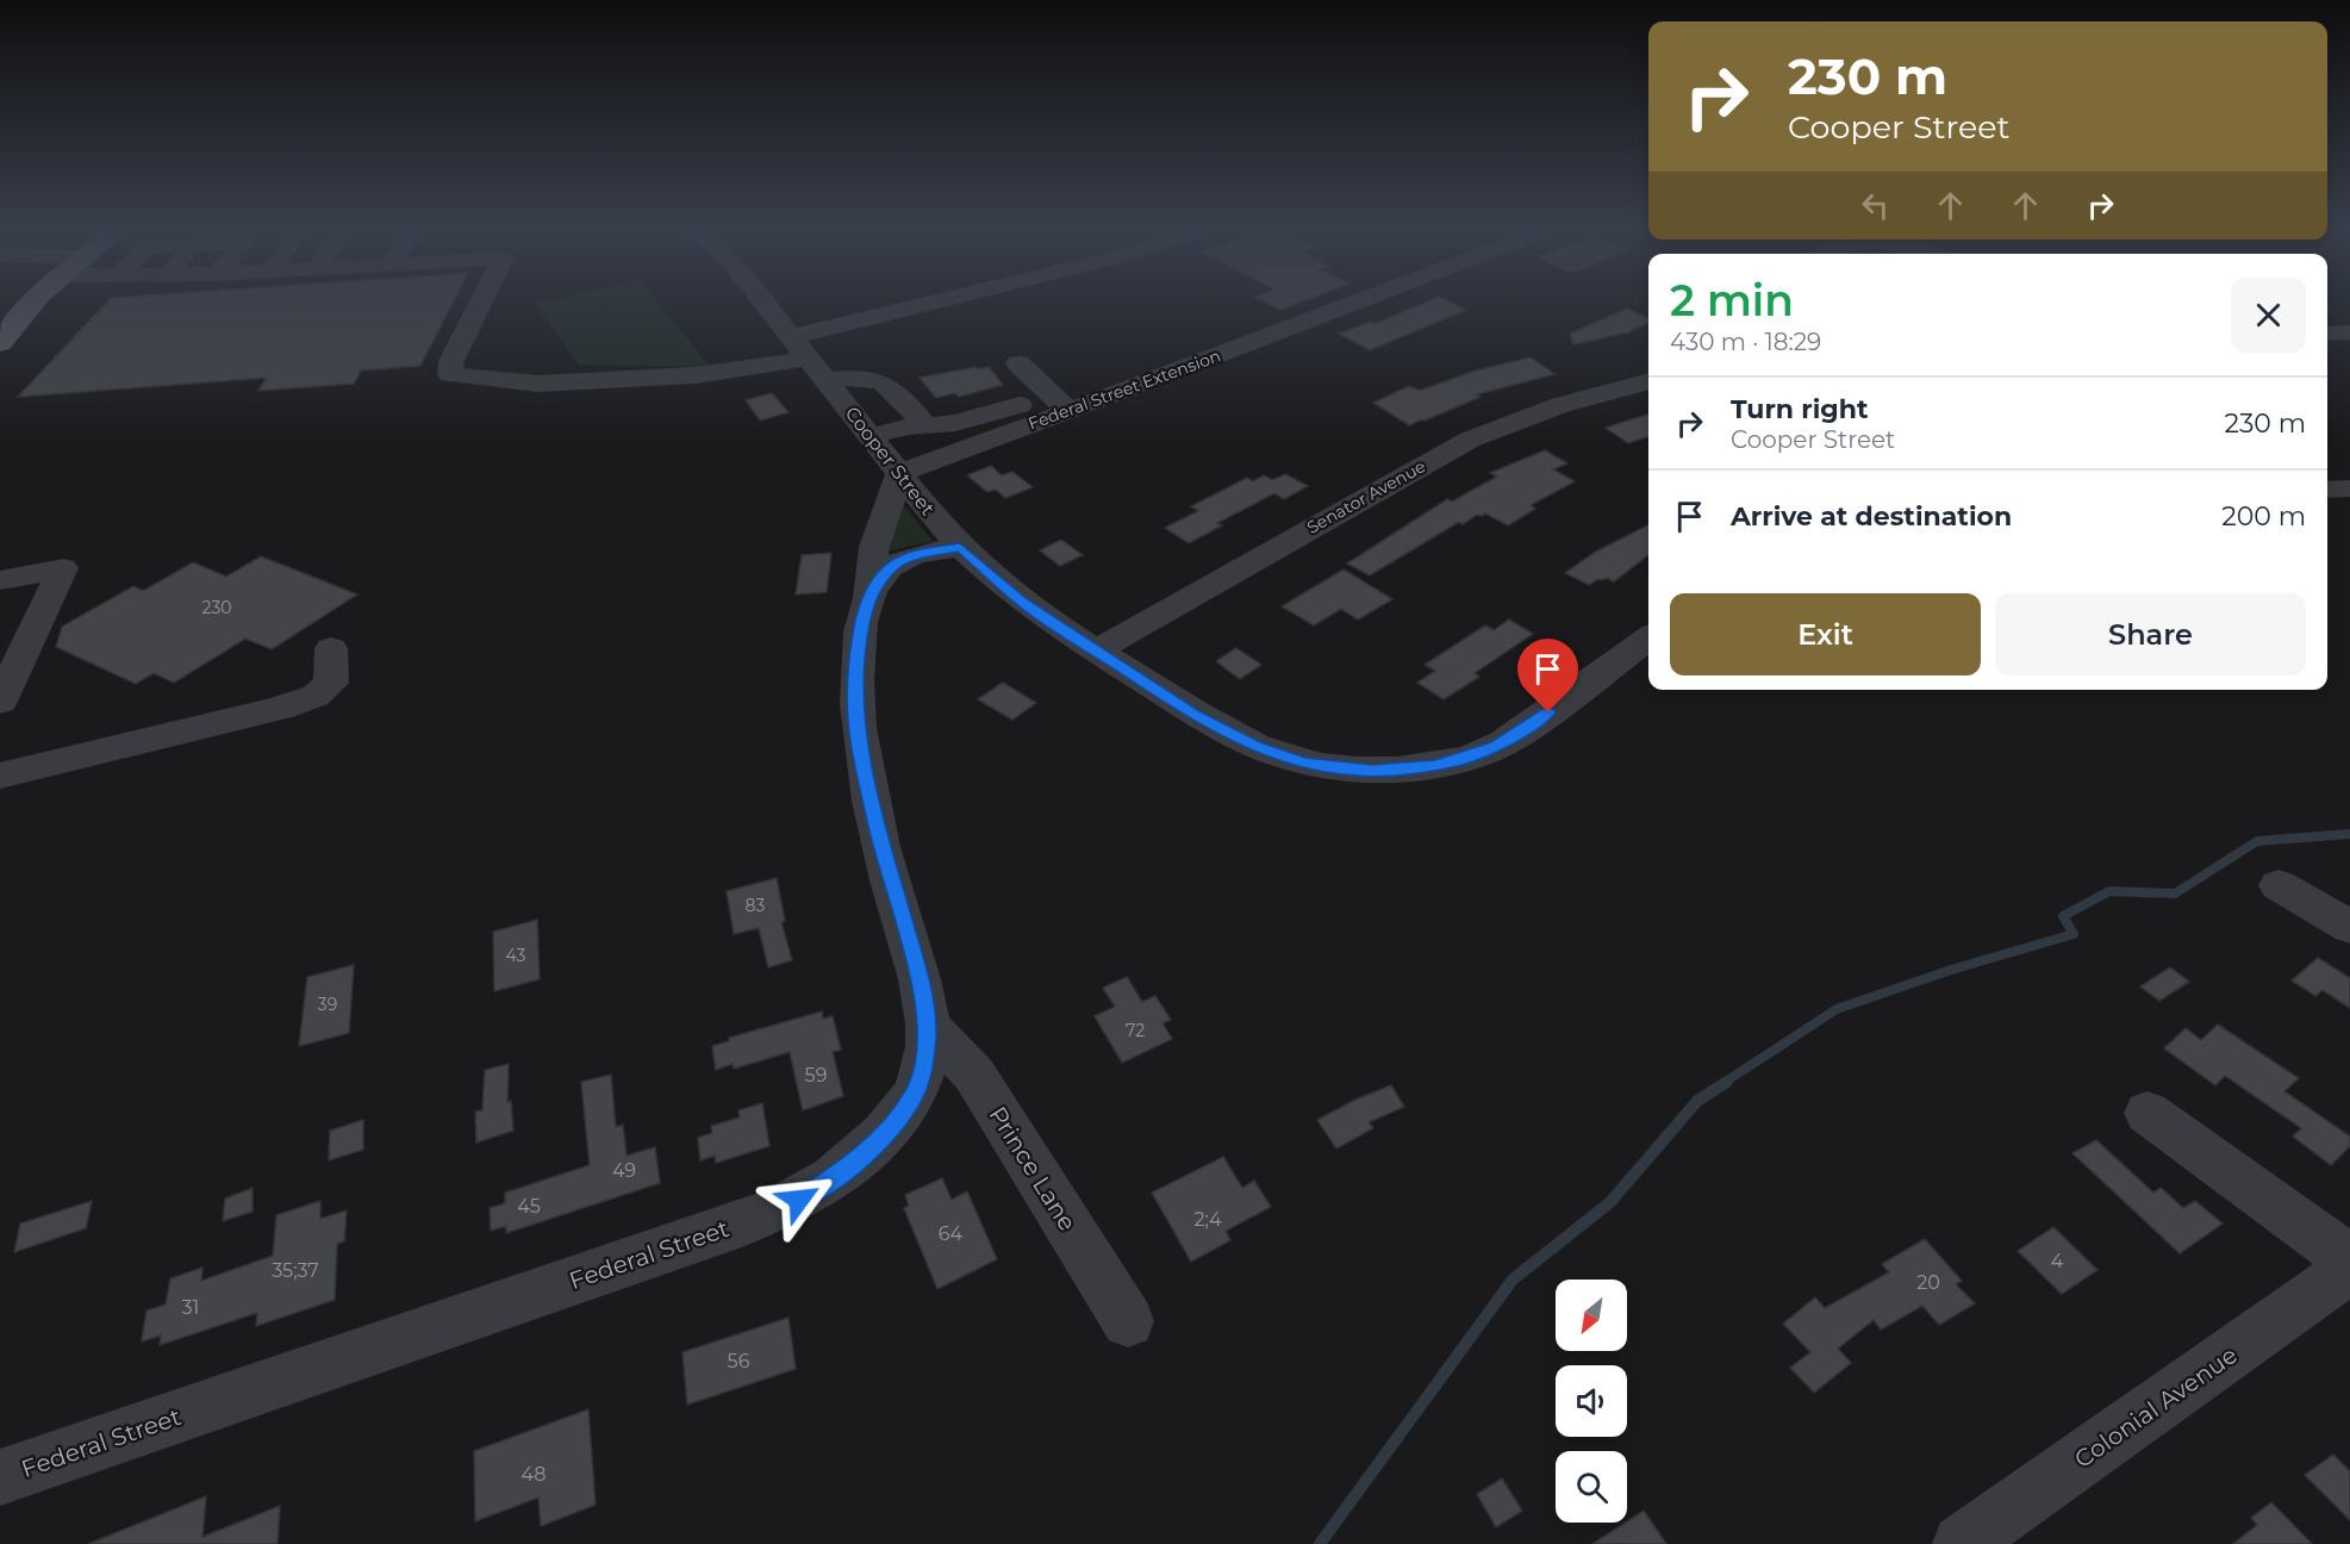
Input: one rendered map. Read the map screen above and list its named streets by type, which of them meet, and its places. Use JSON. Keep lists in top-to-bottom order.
{
  "streets": {
    "street": [
      "Federal Street Extension",
      "Cooper Street",
      "Senator Avenue",
      "Prince Lane",
      "Federal Street",
      "Colonial Avenue"
    ]
  },
  "crossings": [
    ["Federal Street Extension", "Cooper Street"],
    ["Federal Street Extension", "Federal Street"],
    ["Cooper Street", "Senator Avenue"],
    ["Cooper Street", "Federal Street"],
    ["Prince Lane", "Federal Street"]
  ],
  "house_numbers": [
    "230",
    "83",
    "43",
    "39",
    "72",
    "59",
    "49",
    "45",
    "2;4",
    "64",
    "4",
    "35;37",
    "20",
    "31",
    "56",
    "48"
  ],
  "north": "bottom left",
  "page": {
    "turn": ["230 m", "Cooper Street"],
    "heading": ["2 min", "430 m · 18:29"],
    "list": [
      {
        "name": "Turn right",
        "note": "Cooper Street",
        "value": "230 m"
      },
      {
        "name": "Arrive at destination",
        "value": "200 m"
      }
    ],
    "buttons": ["Exit", "Share"]
  }
}
